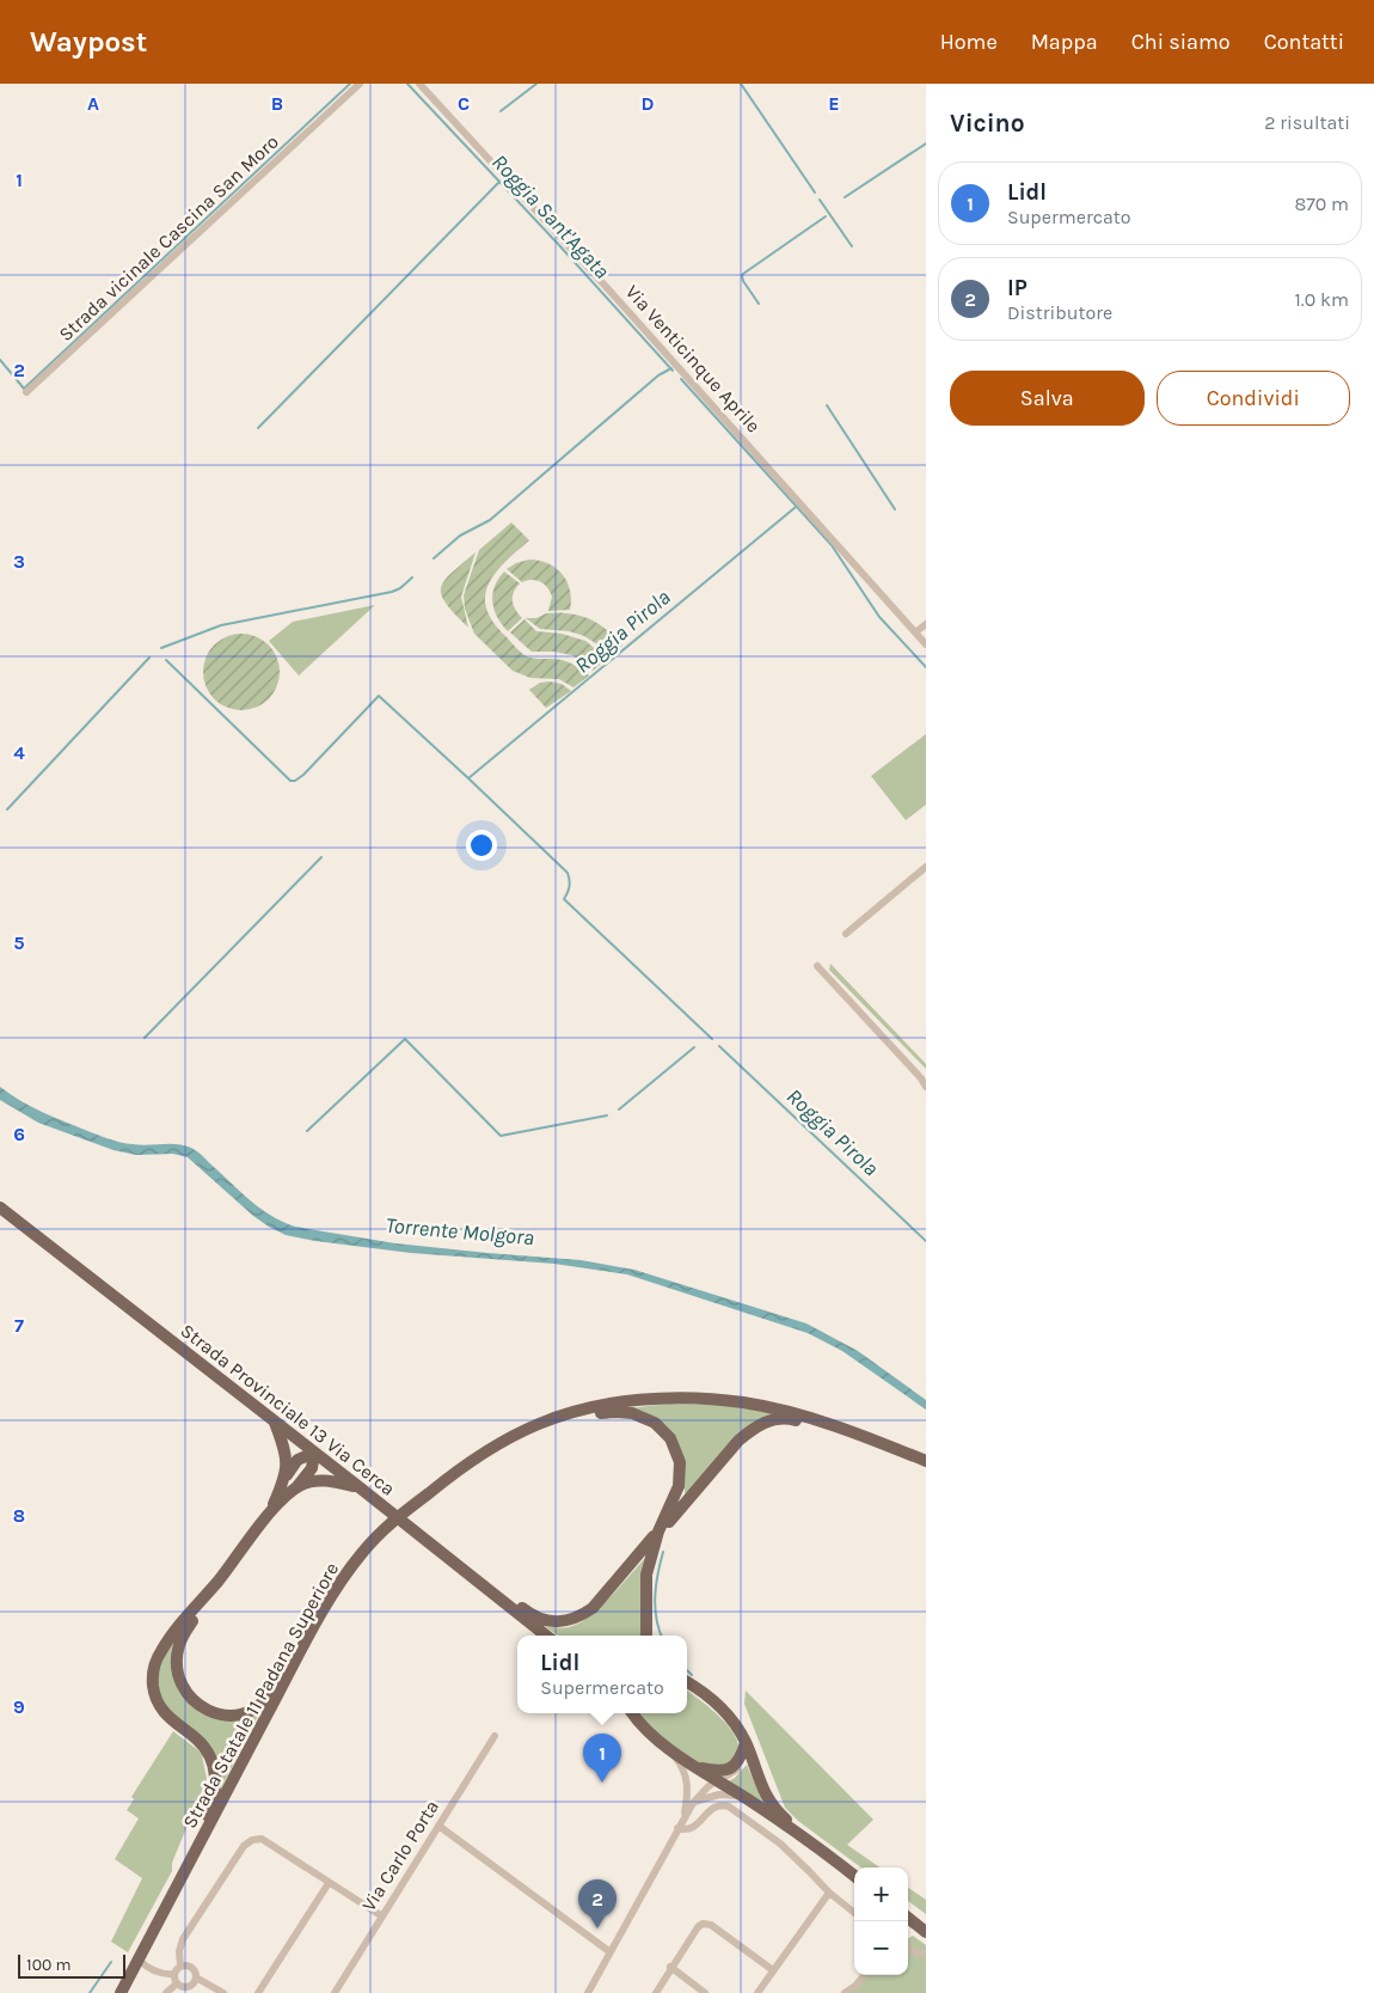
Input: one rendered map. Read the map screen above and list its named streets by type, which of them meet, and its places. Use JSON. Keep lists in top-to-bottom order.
{
  "streets": {
    "main road": ["Strada Provinciale 13 Via Cerca", "Strada Statale 11 Padana Superiore"],
    "street": ["Strada vicinale Cascina San Moro", "Via Venticinque Aprile", "Via Carlo Porta"]
  },
  "water": ["Roggia Sant'Agata", "Roggia Pirola", "Torrente Molgora"],
  "scale_bar": "100 m",
  "page": {
    "header": "Waypost",
    "nav": [
      "Home",
      "Mappa",
      "Chi siamo",
      "Contatti"
    ],
    "heading": ["Vicino", "2 risultati"],
    "list": [
      {
        "mark": "1",
        "name": "Lidl",
        "note": "Supermercato",
        "value": "870 m"
      },
      {
        "mark": "2",
        "name": "IP",
        "note": "Distributore",
        "value": "1.0 km"
      }
    ],
    "buttons": ["Salva", "Condividi"],
    "popup": ["Lidl", "Supermercato"],
    "pins": ["1", "2"],
    "map_buttons": ["+", "−"],
    "scale": "100 m"
  },
  "grid": {
    "columns": [
      "A",
      "B",
      "C",
      "D",
      "E"
    ],
    "rows": [
      "1",
      "2",
      "3",
      "4",
      "5",
      "6",
      "7",
      "8",
      "9"
    ]
  }
}
